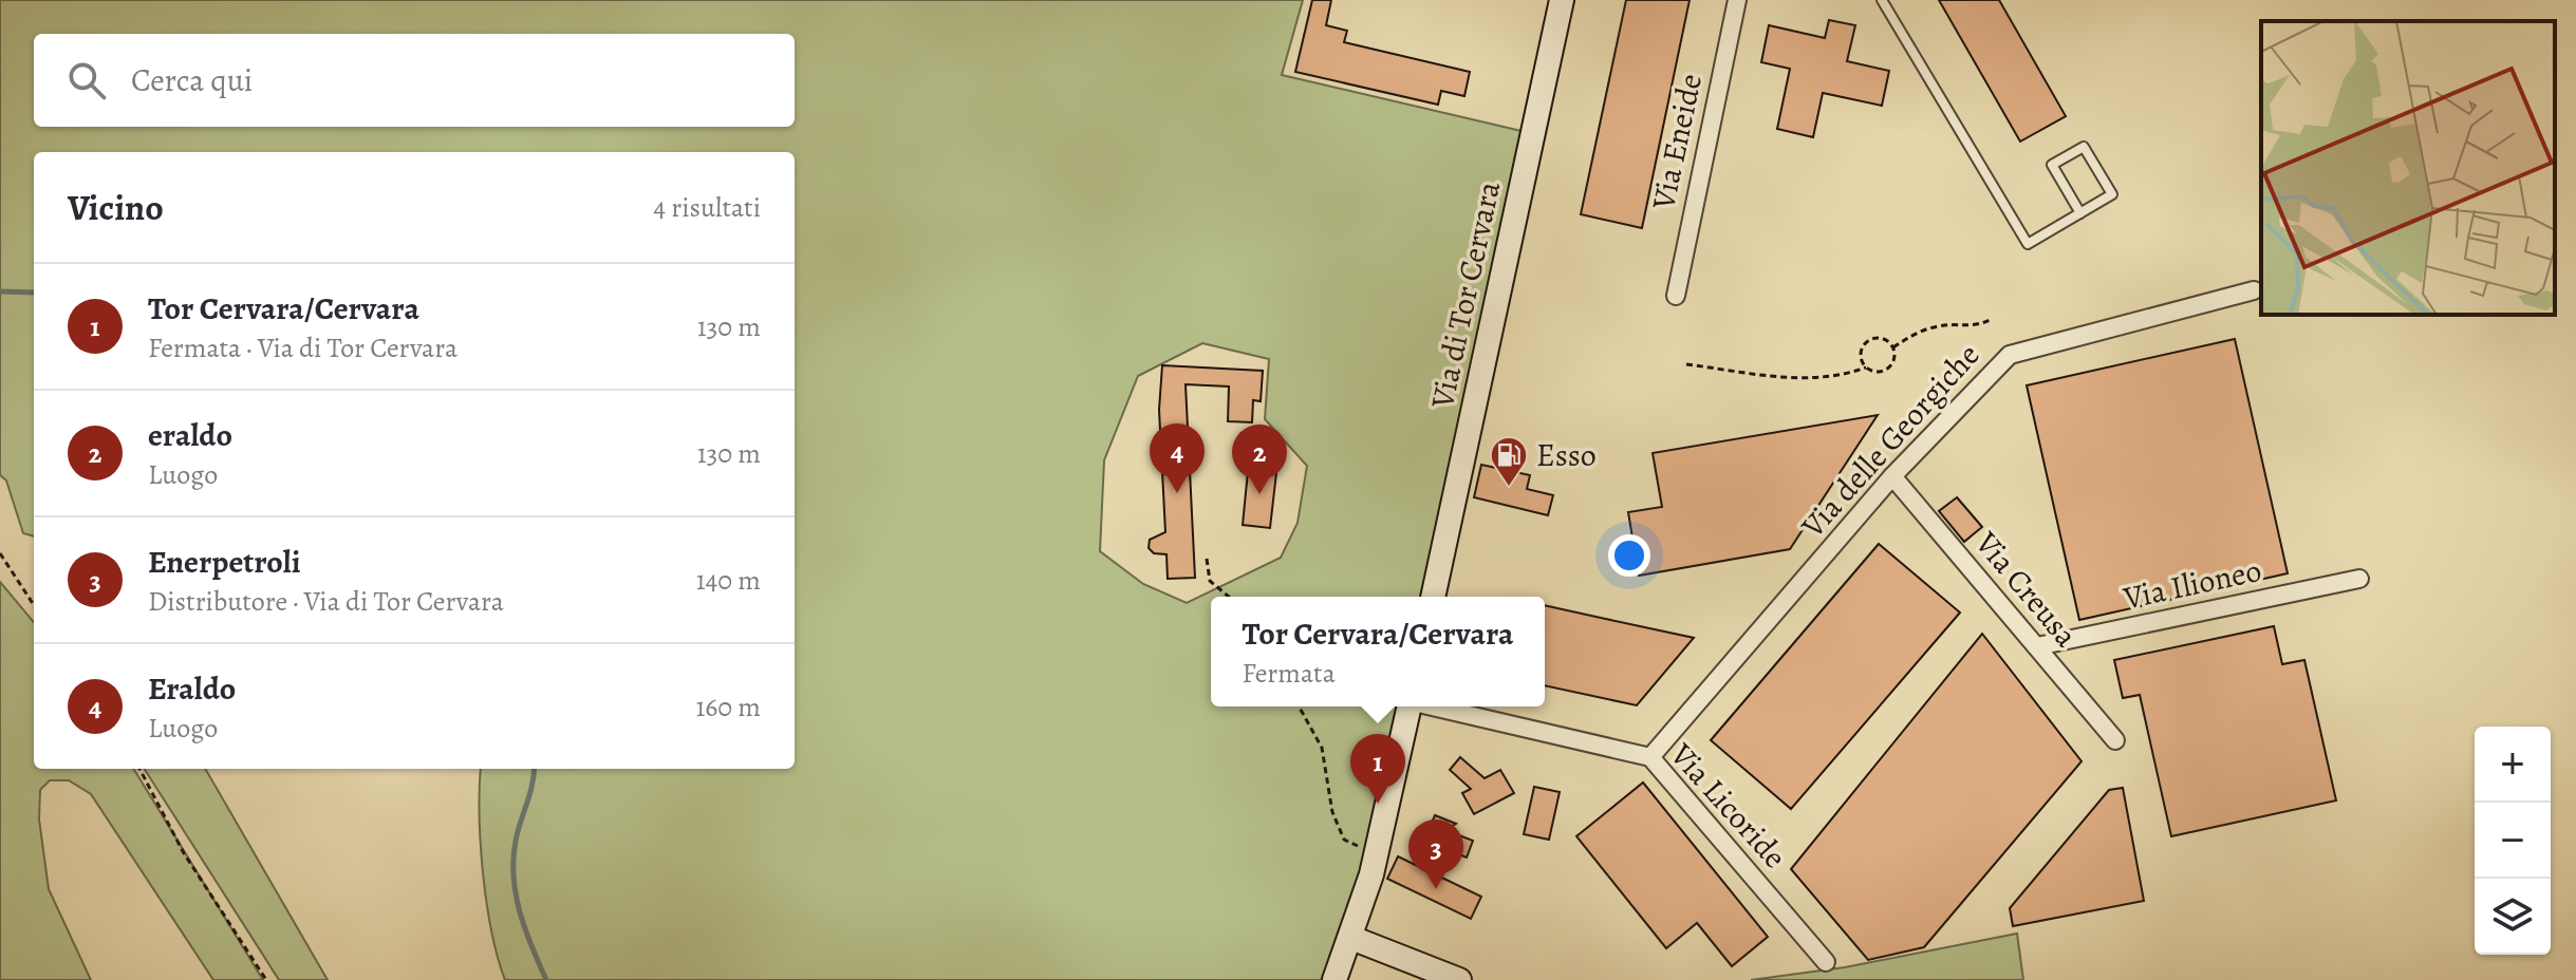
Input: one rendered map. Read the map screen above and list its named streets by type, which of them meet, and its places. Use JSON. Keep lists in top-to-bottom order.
{
  "streets": {
    "street": [
      "Via Eneide",
      "Via di Tor Cervara",
      "Via delle Georgiche",
      "Via Ilioneo",
      "Via Creusa",
      "Via Licoride"
    ]
  },
  "crossings": [
    ["Via delle Georgiche", "Via Creusa"],
    ["Via delle Georgiche", "Via Licoride"],
    ["Via Ilioneo", "Via Creusa"]
  ],
  "places": {
    "fuel station": ["Esso"]
  },
  "page": {
    "search": "Cerca qui",
    "heading": ["Vicino", "4 risultati"],
    "list": [
      {
        "mark": "1",
        "name": "Tor Cervara/Cervara",
        "note": "Fermata · Via di Tor Cervara",
        "value": "130 m"
      },
      {
        "mark": "2",
        "name": "eraldo",
        "note": "Luogo",
        "value": "130 m"
      },
      {
        "mark": "3",
        "name": "Enerpetroli",
        "note": "Distributore · Via di Tor Cervara",
        "value": "140 m"
      },
      {
        "mark": "4",
        "name": "Eraldo",
        "note": "Luogo",
        "value": "160 m"
      }
    ],
    "pins": [
      "4",
      "2",
      "1",
      "3"
    ],
    "popup": ["Tor Cervara/Cervara", "Fermata"],
    "map_buttons": ["+", "−"]
  }
}
